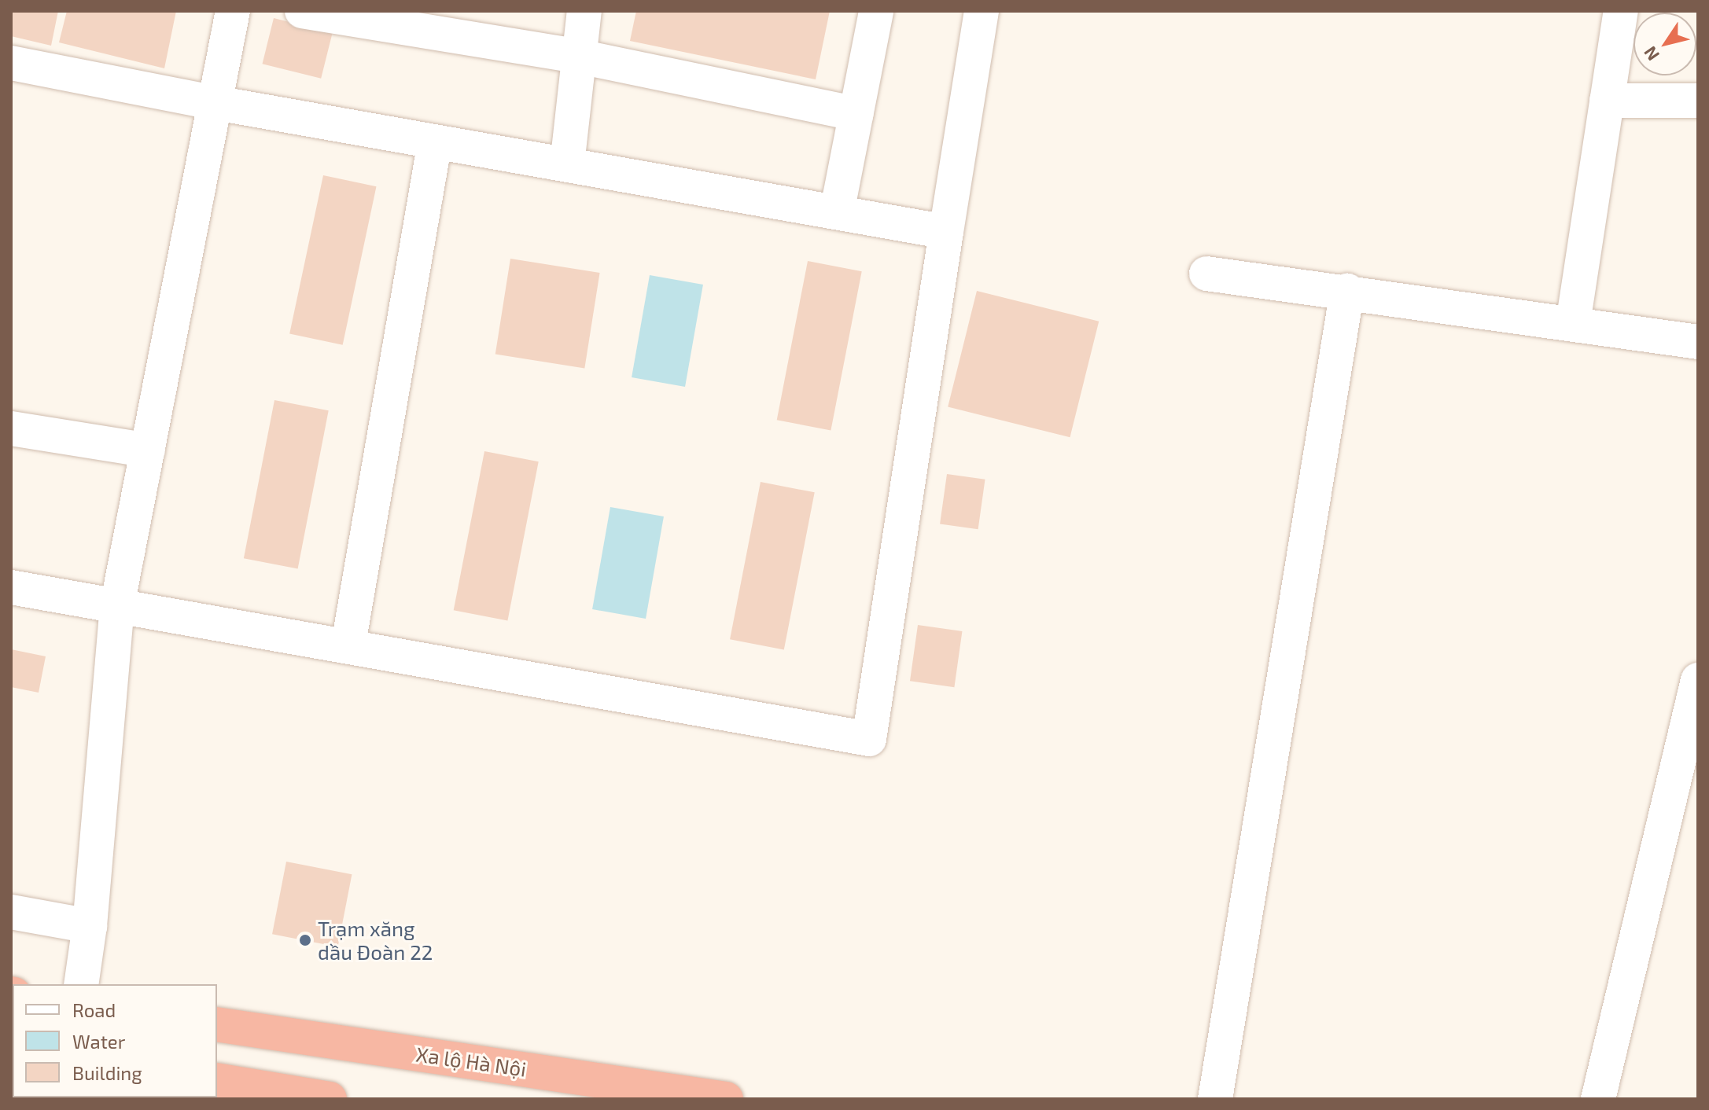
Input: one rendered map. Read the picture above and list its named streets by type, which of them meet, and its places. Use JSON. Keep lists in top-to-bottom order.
{
  "streets": {
    "highway": ["Xa lộ Hà Nội"]
  },
  "places": ["Trạm xăng dầu Đoàn 22"],
  "legend": ["Road", "Water", "Building"],
  "north": "bottom left"
}
